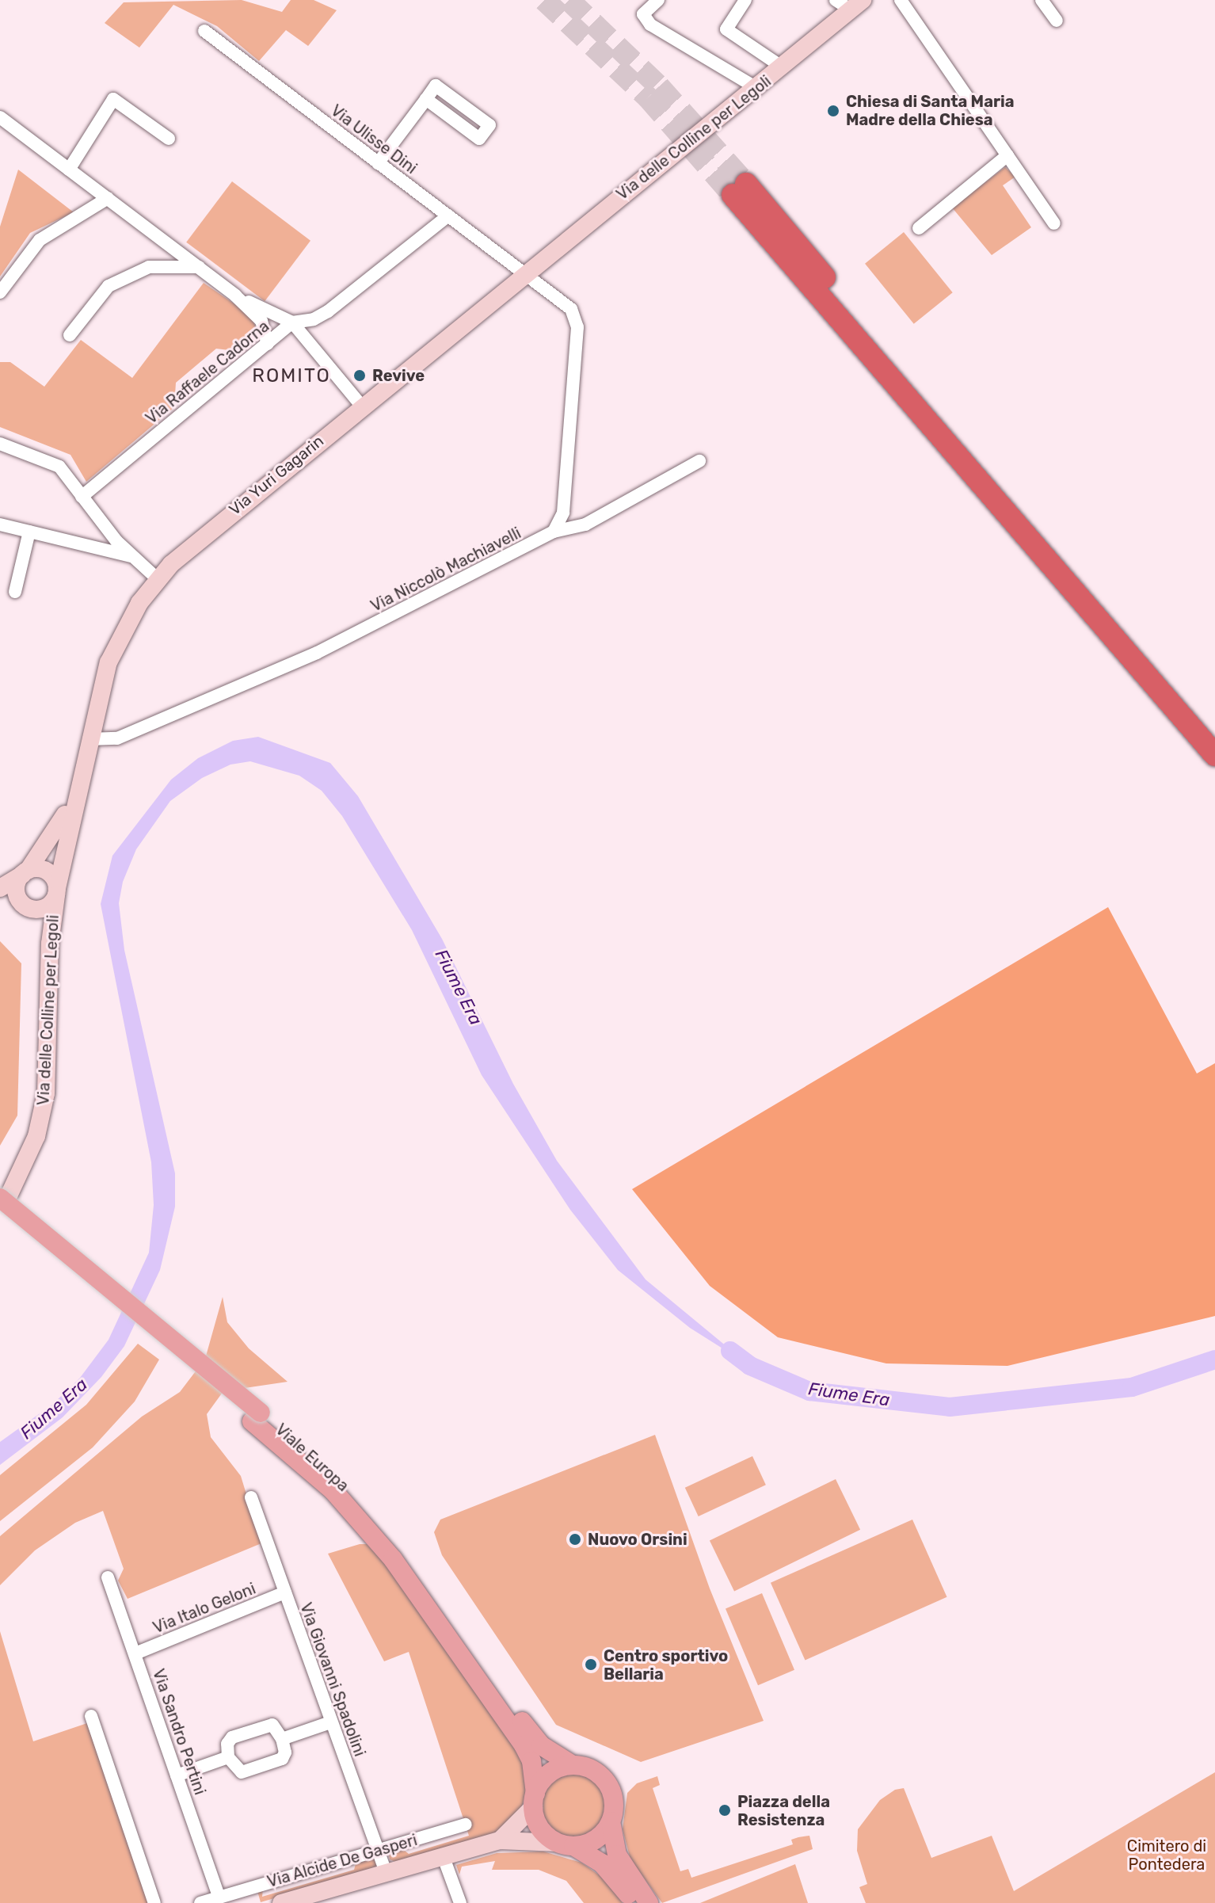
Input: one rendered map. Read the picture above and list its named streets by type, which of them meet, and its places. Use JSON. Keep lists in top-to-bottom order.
{
  "streets": {
    "main road": ["Viale Europa"],
    "street": [
      "Via delle Colline per Legoli",
      "Via Ulisse Dini",
      "Via Raffaele Cadorna",
      "Via Yuri Gagarin",
      "Via Niccolò Machiavelli",
      "Via Italo Geloni",
      "Via Giovanni Spadolini",
      "Via Sandro Pertini",
      "Via Alcide De Gasperi"
    ]
  },
  "crossings": [
    ["Via delle Colline per Legoli", "Via Ulisse Dini"],
    ["Via delle Colline per Legoli", "Via Yuri Gagarin"],
    ["Via delle Colline per Legoli", "Viale Europa"],
    ["Via Ulisse Dini", "Via Raffaele Cadorna"],
    ["Via Ulisse Dini", "Via Yuri Gagarin"],
    ["Via Yuri Gagarin", "Via Niccolò Machiavelli"],
    ["Viale Europa", "Via Alcide De Gasperi"],
    ["Via Italo Geloni", "Via Giovanni Spadolini"],
    ["Via Italo Geloni", "Via Sandro Pertini"],
    ["Via Giovanni Spadolini", "Via Alcide De Gasperi"],
    ["Via Sandro Pertini", "Via Alcide De Gasperi"]
  ],
  "districts": ["ROMITO"],
  "water": ["Fiume Era"],
  "parks": ["Cimitero di Pontedera"],
  "places": [
    "Chiesa di Santa Maria Madre della Chiesa",
    "Revive",
    "Nuovo Orsini",
    "Centro sportivo Bellaria",
    "Piazza della Resistenza"
  ]
}
